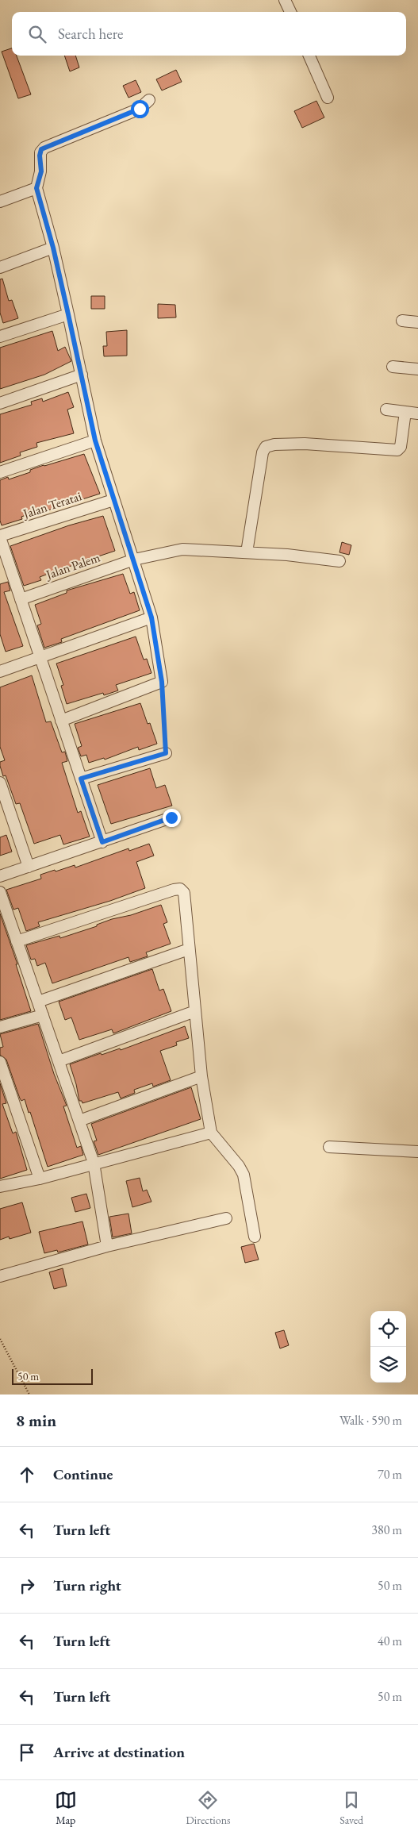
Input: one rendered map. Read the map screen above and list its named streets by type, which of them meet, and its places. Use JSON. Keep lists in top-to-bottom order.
{
  "streets": {
    "street": ["Jalan Teratai", "Jalan Palem"]
  },
  "scale_bar": "50 m",
  "page": {
    "search": "Search here",
    "scale": "50 m",
    "heading": ["8 min", "Walk · 590 m"],
    "list": [
      ["Continue", "70 m"],
      ["Turn left", "380 m"],
      ["Turn right", "50 m"],
      ["Turn left", "40 m"],
      ["Turn left", "50 m"],
      "Arrive at destination"
    ],
    "nav": ["Map", "Directions", "Saved"]
  }
}
